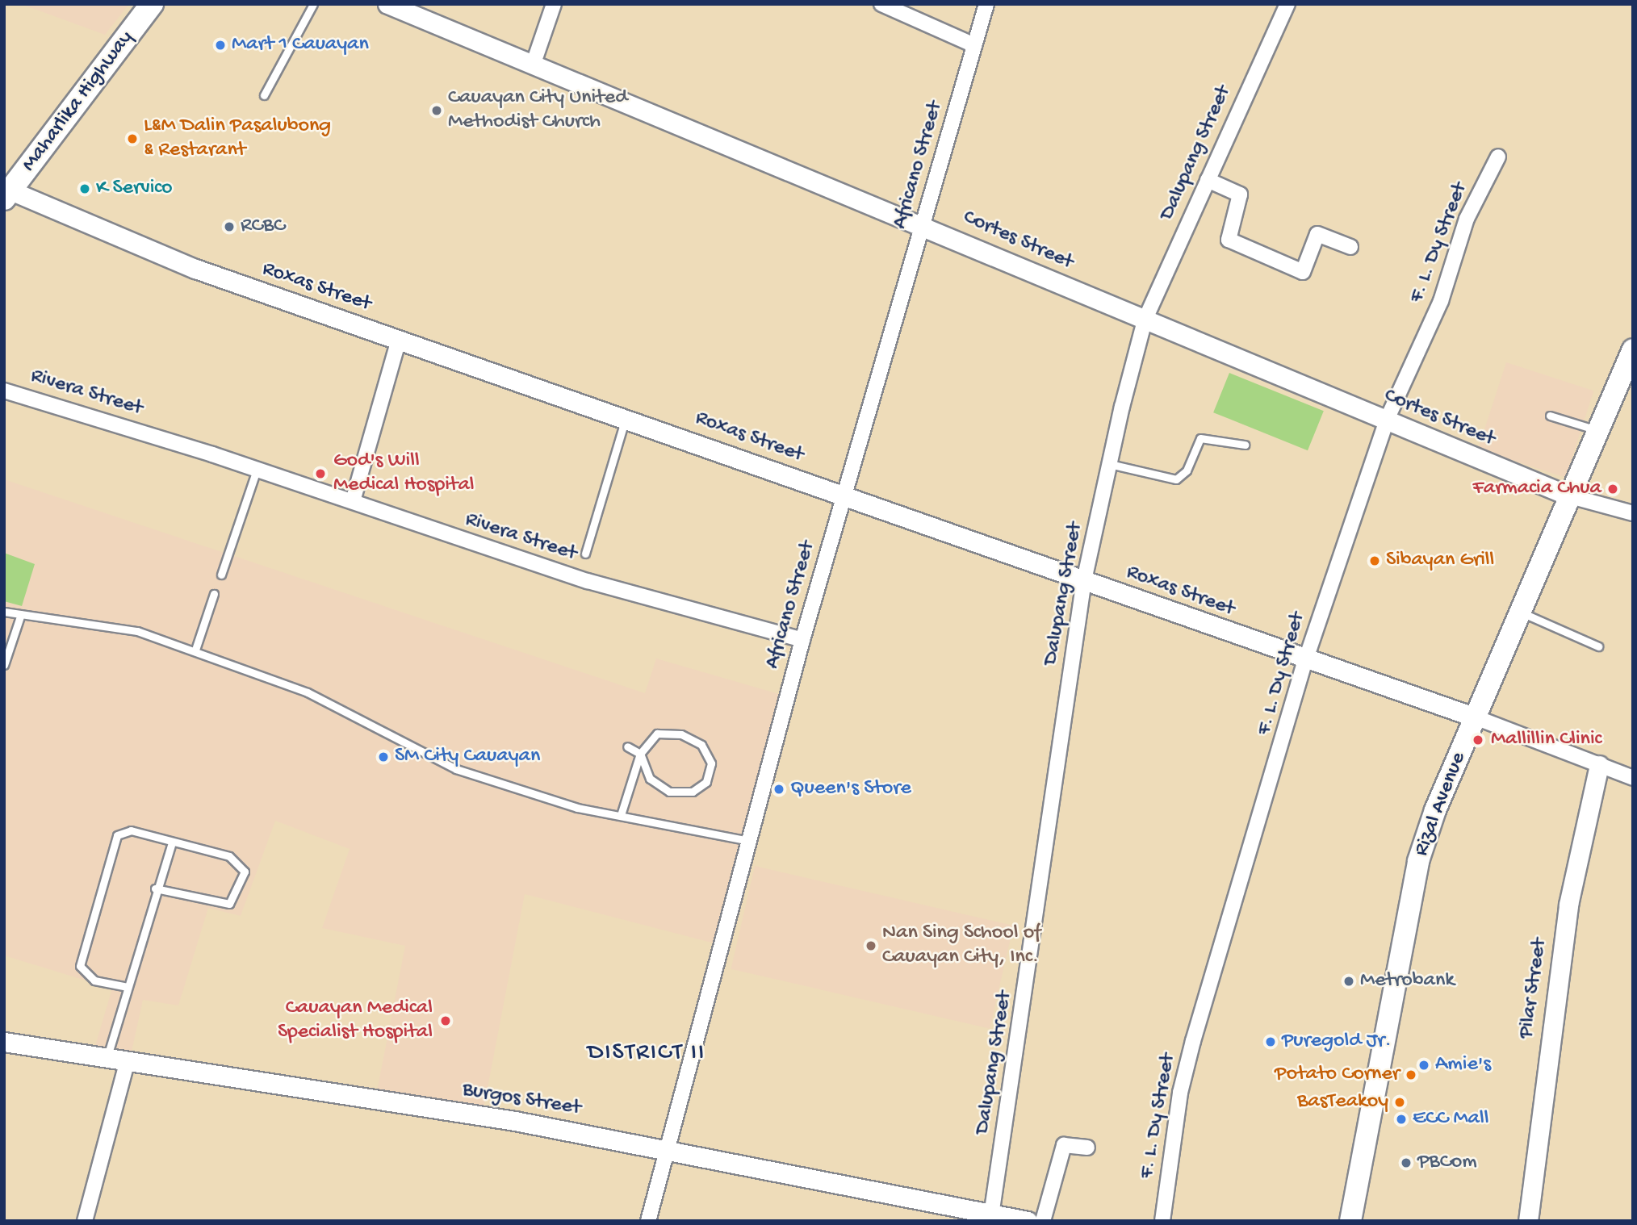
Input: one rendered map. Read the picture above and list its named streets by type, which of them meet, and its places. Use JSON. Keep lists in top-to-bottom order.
{
  "streets": {
    "main road": ["Maharlika Highway", "Rizal Avenue"],
    "street": [
      "Dalupang Street",
      "Africano Street",
      "Cortes Street",
      "F. L. Dy Street",
      "Roxas Street",
      "Rivera Street",
      "Pilar Street",
      "Burgos Street"
    ]
  },
  "crossings": [
    ["Maharlika Highway", "Roxas Street"],
    ["Dalupang Street", "Cortes Street"],
    ["Dalupang Street", "Roxas Street"],
    ["Dalupang Street", "Burgos Street"],
    ["Africano Street", "Cortes Street"],
    ["Africano Street", "Roxas Street"],
    ["Africano Street", "Rivera Street"],
    ["Africano Street", "Burgos Street"],
    ["Cortes Street", "F. L. Dy Street"],
    ["Cortes Street", "Rizal Avenue"],
    ["F. L. Dy Street", "Roxas Street"],
    ["Roxas Street", "Rizal Avenue"]
  ],
  "districts": ["DISTRICT II"],
  "places": [
    "Mart 1 Cauayan",
    "Cauayan City United Methodist Church",
    "L&M Dalin Pasalubong & Restarant",
    "K Servico",
    "RCBC",
    "God's Will Medical Hospital",
    "Farmacia Chua",
    "Sibayan Grill",
    "Mallillin Clinic",
    "SM City Cauayan",
    "Queen's Store",
    "Nan Sing School of Cauayan City, Inc.",
    "Metrobank",
    "Cauayan Medical Specialist Hospital",
    "Puregold Jr.",
    "Amie's",
    "Potato Corner",
    "BasTeakoy",
    "ECC Mall",
    "PBCom"
  ]
}
